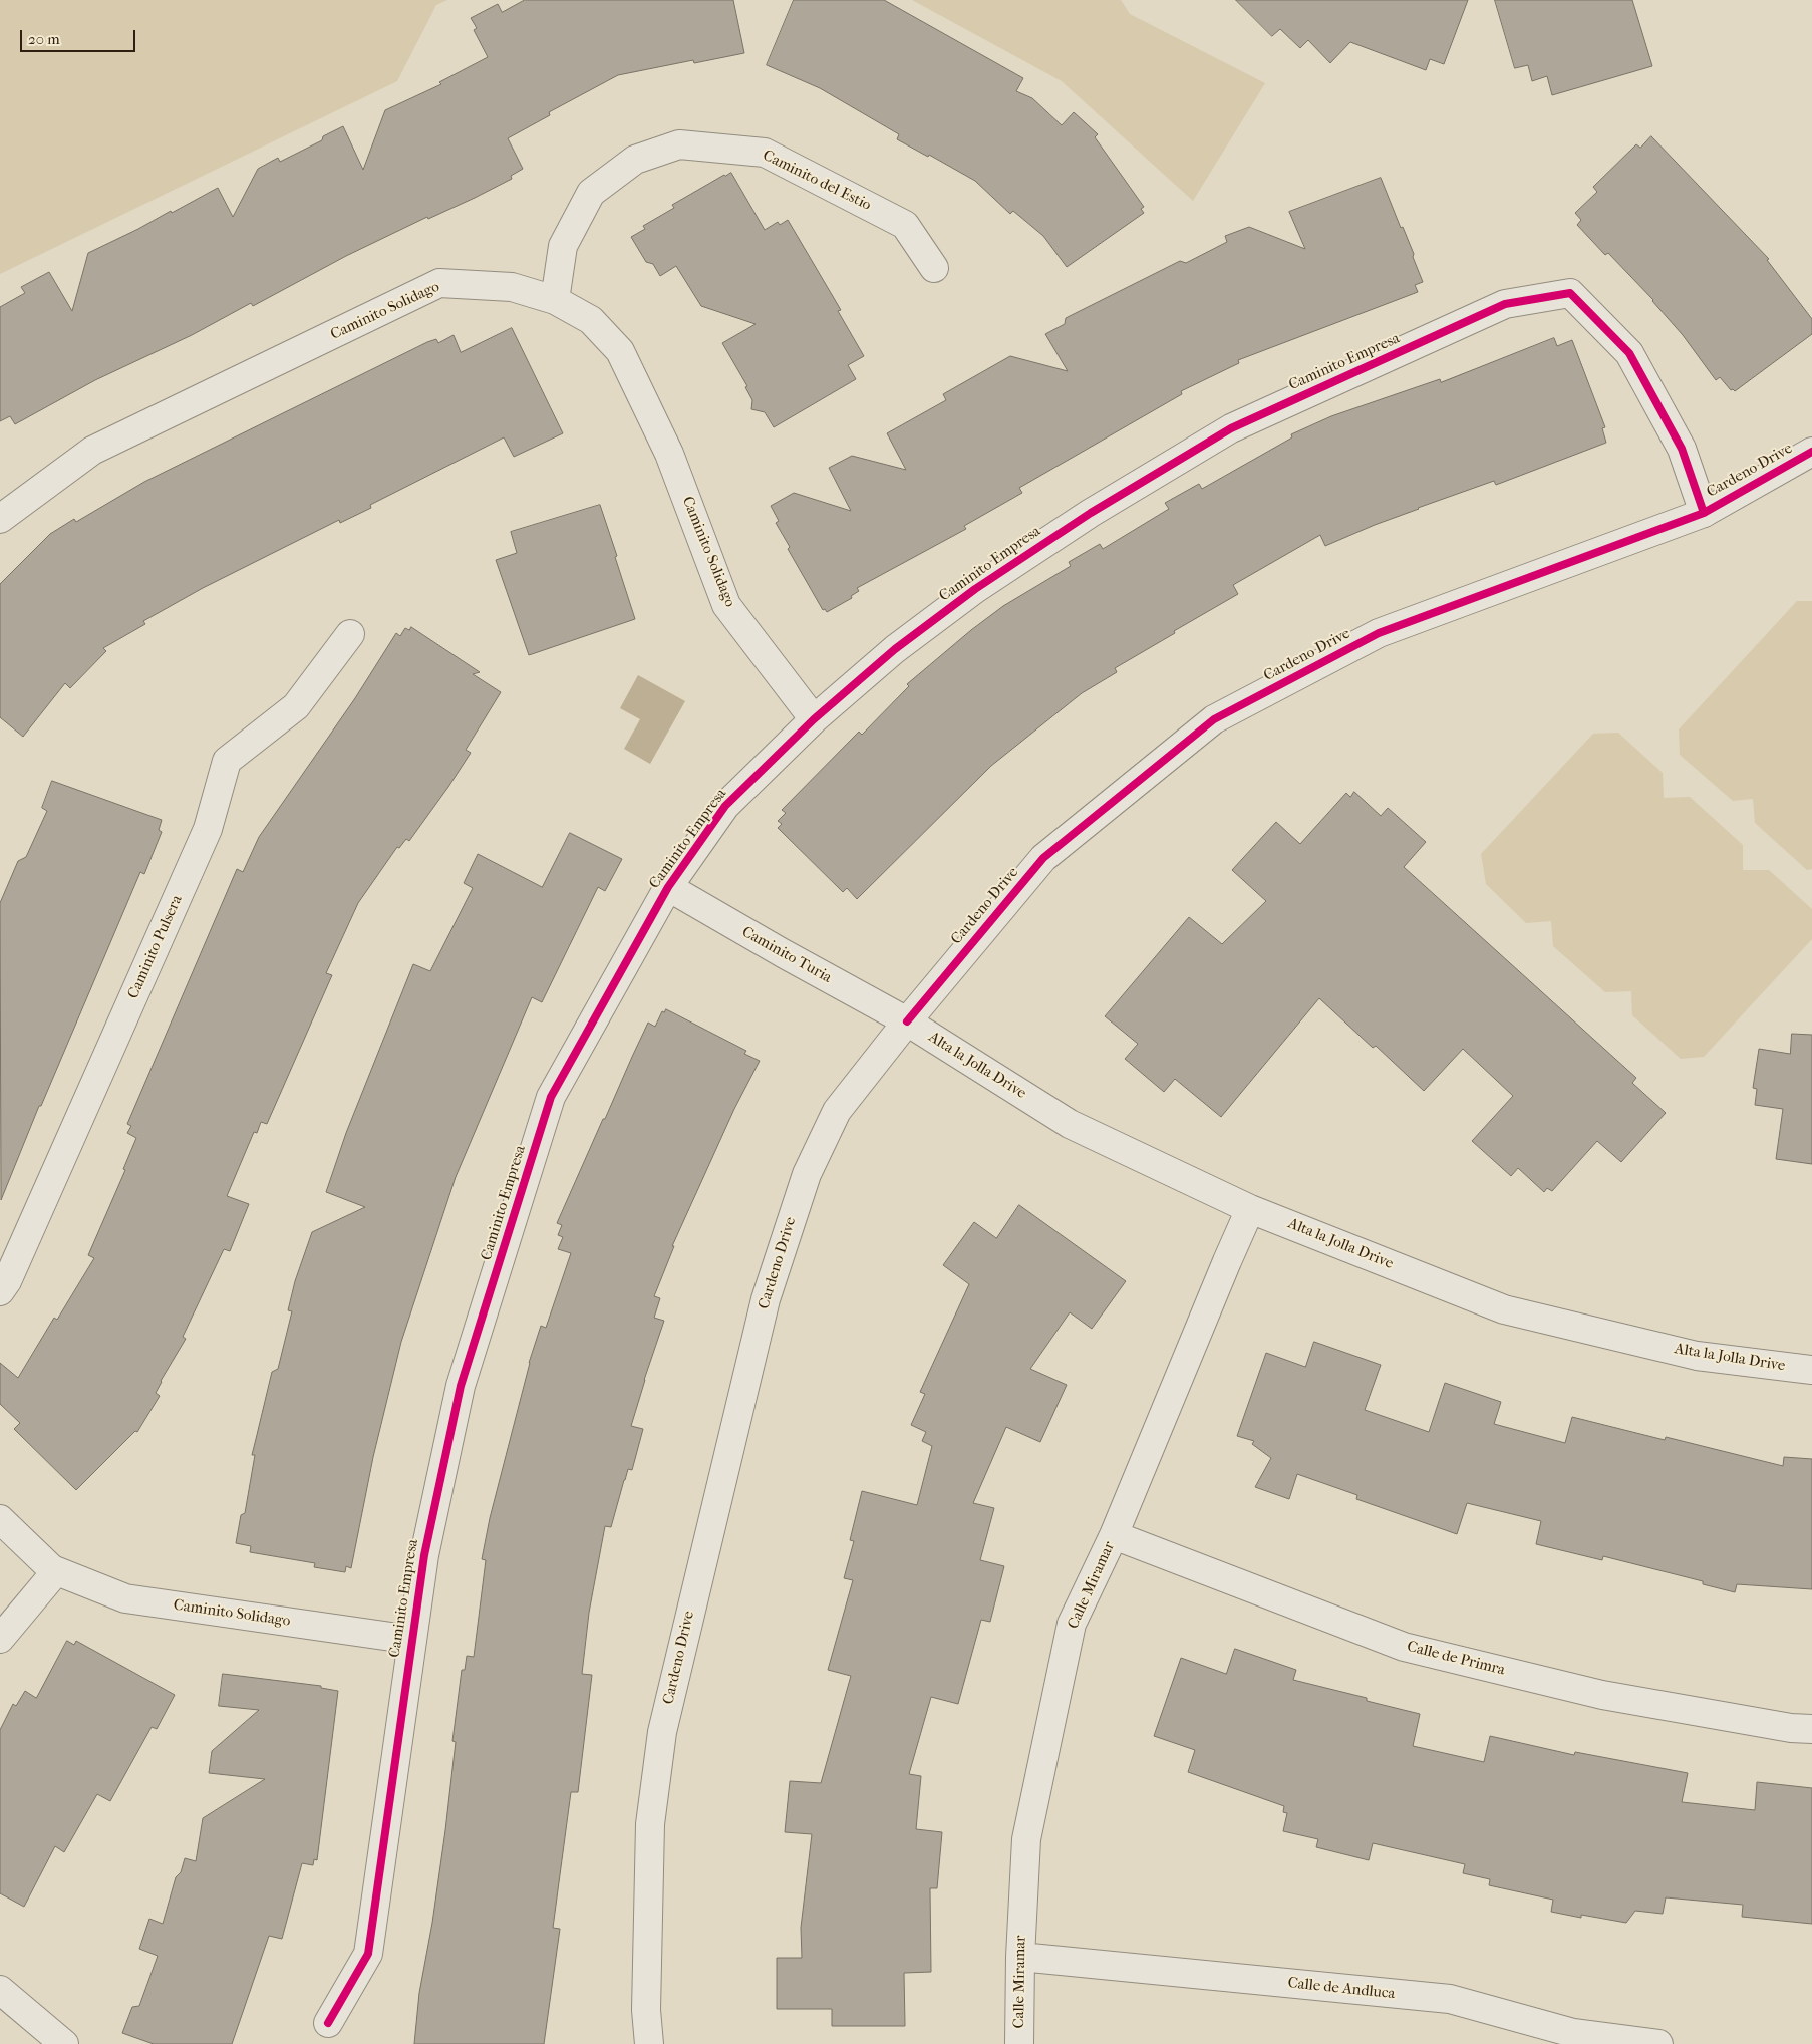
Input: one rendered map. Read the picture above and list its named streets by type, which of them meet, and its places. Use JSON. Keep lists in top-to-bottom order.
{
  "streets": {
    "street": [
      "Caminito del Estio",
      "Caminito Solidago",
      "Caminito Empresa",
      "Cardeno Drive",
      "Caminito Pulsera",
      "Caminito Turia",
      "Alta la Jolla Drive",
      "Calle Miramar",
      "Calle de Primra",
      "Calle de Andluca"
    ]
  },
  "crossings": [
    ["Caminito del Estio", "Caminito Solidago"],
    ["Caminito Solidago", "Caminito Empresa"],
    ["Caminito Empresa", "Cardeno Drive"],
    ["Caminito Empresa", "Caminito Turia"],
    ["Cardeno Drive", "Caminito Turia"],
    ["Cardeno Drive", "Alta la Jolla Drive"],
    ["Caminito Turia", "Alta la Jolla Drive"],
    ["Alta la Jolla Drive", "Calle Miramar"],
    ["Calle Miramar", "Calle de Primra"],
    ["Calle Miramar", "Calle de Andluca"]
  ],
  "scale_bar": "20 m"
}
